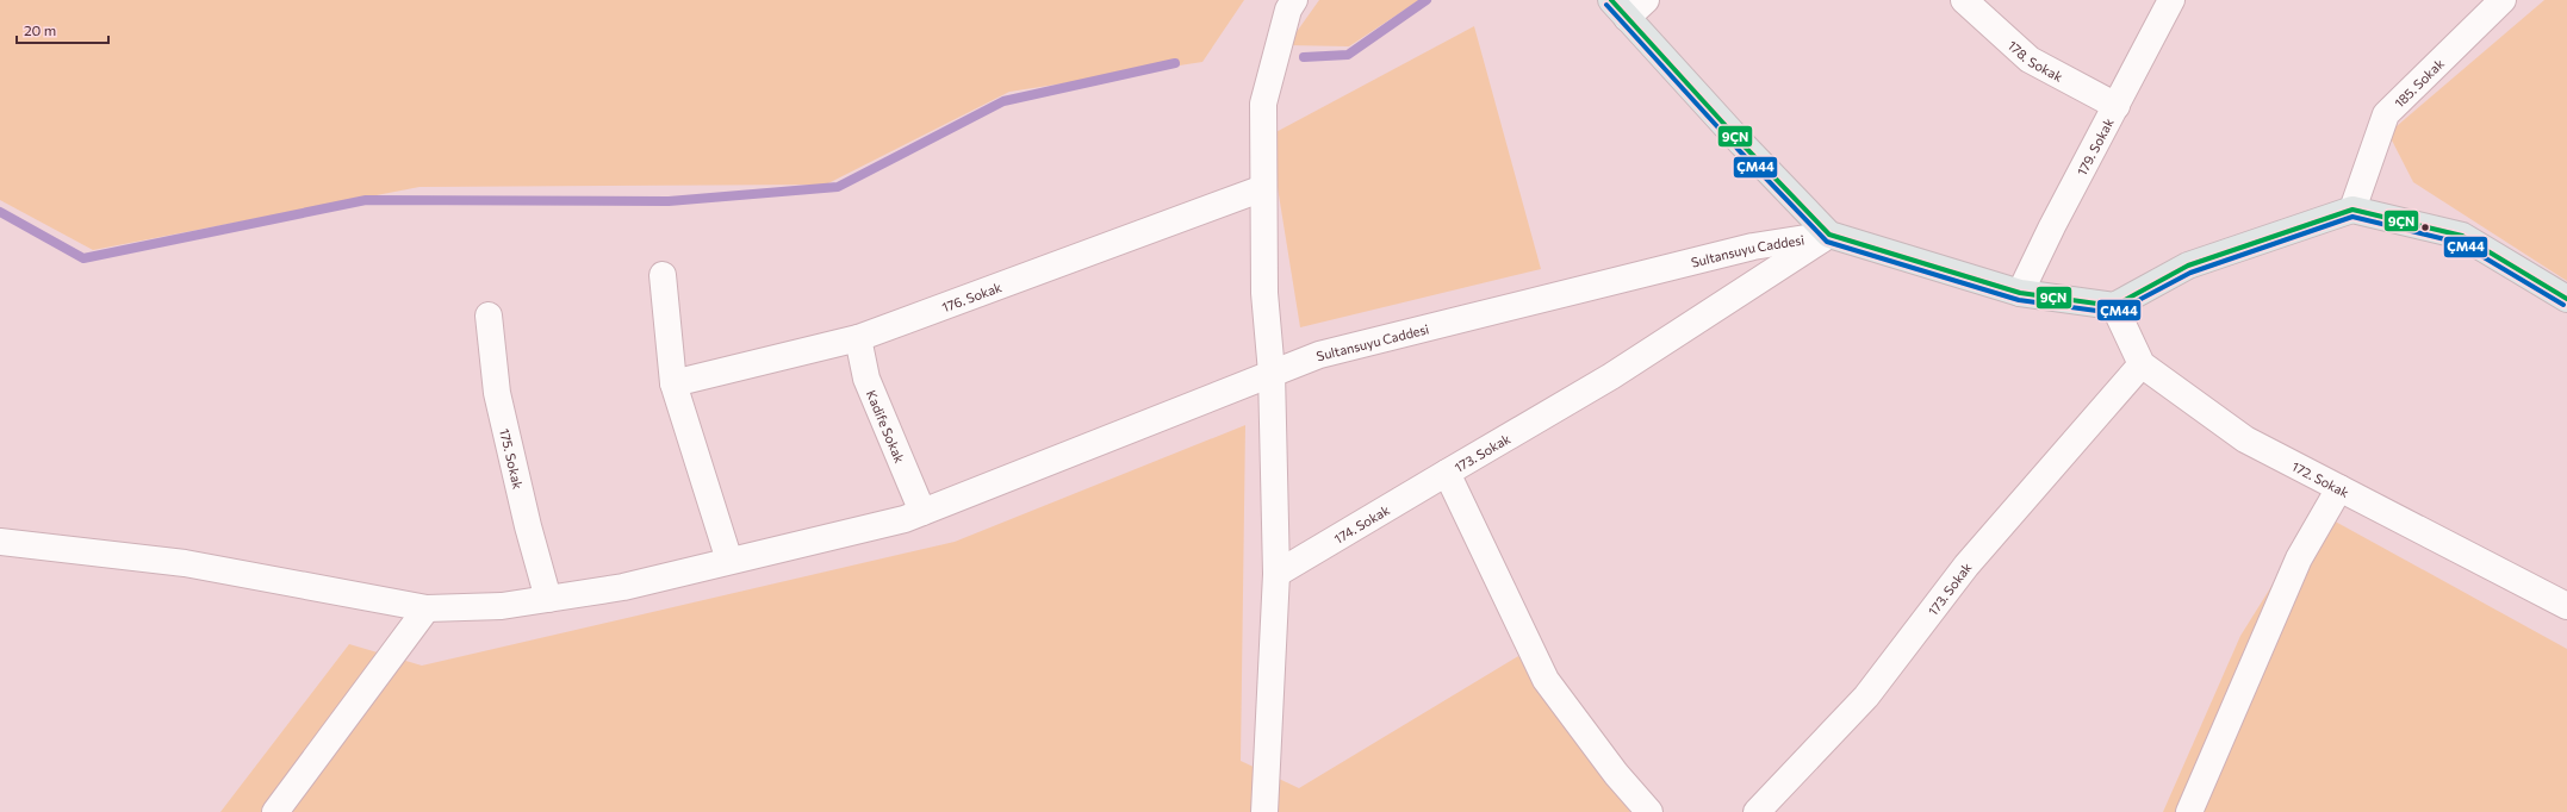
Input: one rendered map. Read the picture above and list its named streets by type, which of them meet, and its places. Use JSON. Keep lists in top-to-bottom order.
{
  "streets": {
    "main road": ["Sultansuyu Caddesi"],
    "street": [
      "178. Sokak",
      "185. Sokak",
      "179. Sokak",
      "176. Sokak",
      "Kadife Sokak",
      "173. Sokak",
      "175. Sokak",
      "172. Sokak",
      "174. Sokak"
    ]
  },
  "crossings": [
    ["178. Sokak", "179. Sokak"],
    ["179. Sokak", "Sultansuyu Caddesi"],
    ["Sultansuyu Caddesi", "Kadife Sokak"],
    ["Sultansuyu Caddesi", "173. Sokak"],
    ["Sultansuyu Caddesi", "175. Sokak"],
    ["Sultansuyu Caddesi", "172. Sokak"],
    ["176. Sokak", "Kadife Sokak"],
    ["173. Sokak", "172. Sokak"],
    ["173. Sokak", "174. Sokak"]
  ],
  "lines": ["transit line 9ÇN", "transit line ÇM44"],
  "scale_bar": "20 m"
}
